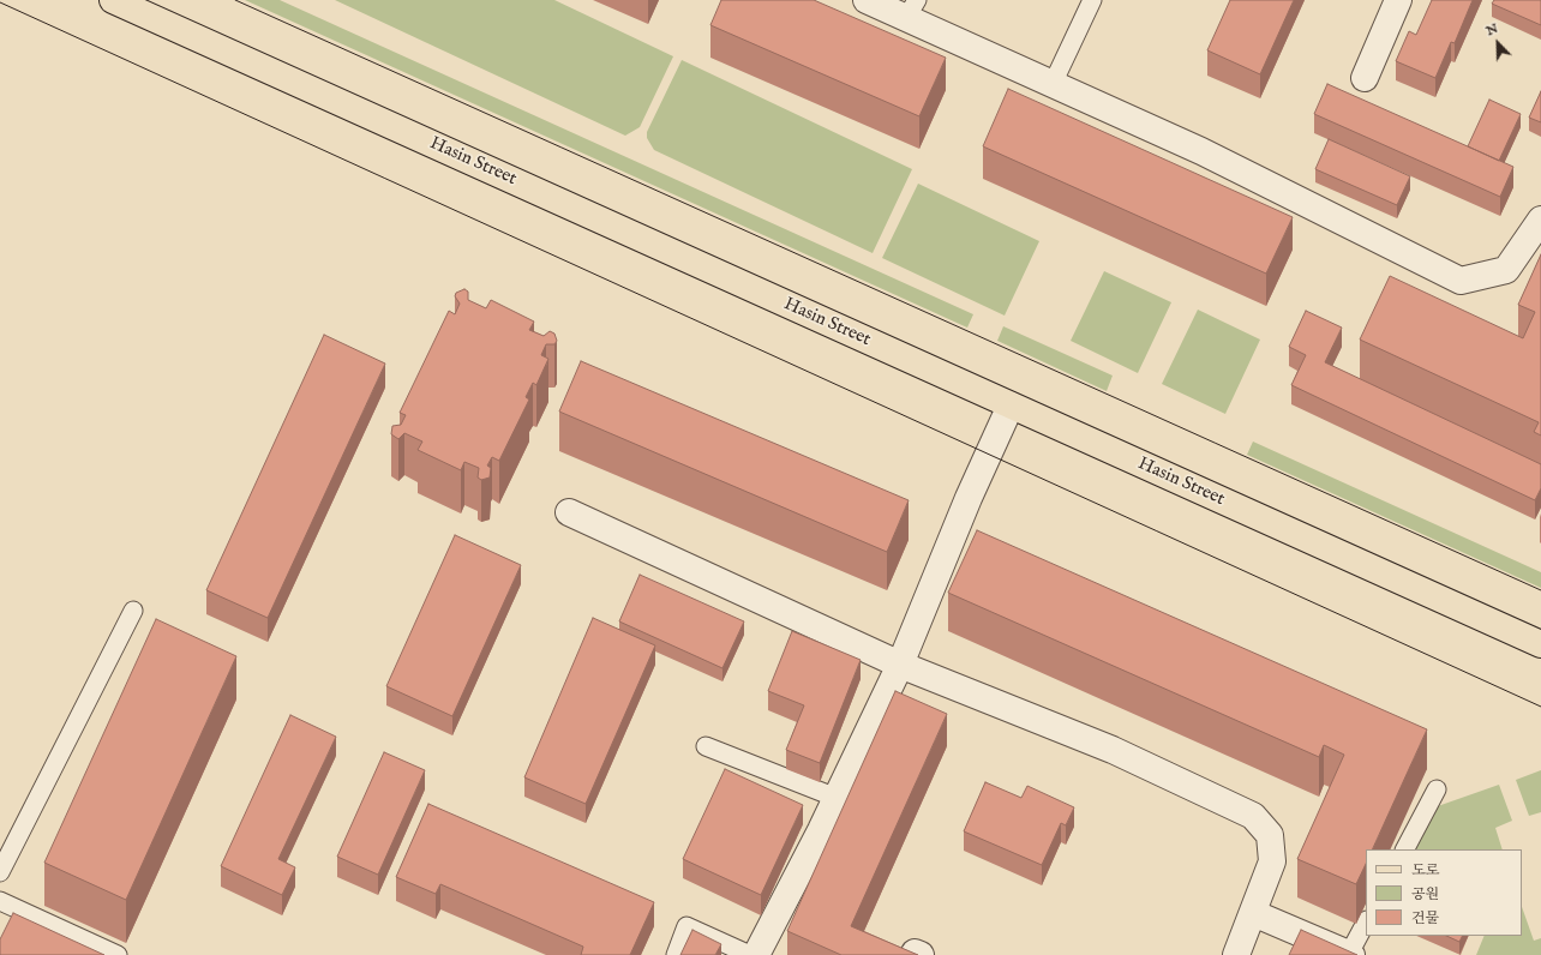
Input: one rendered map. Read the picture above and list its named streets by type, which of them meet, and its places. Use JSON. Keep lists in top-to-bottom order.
{
  "streets": {
    "main road": ["Hasin Street"]
  },
  "legend": ["도로", "공원", "건물"],
  "north": "top left"
}
